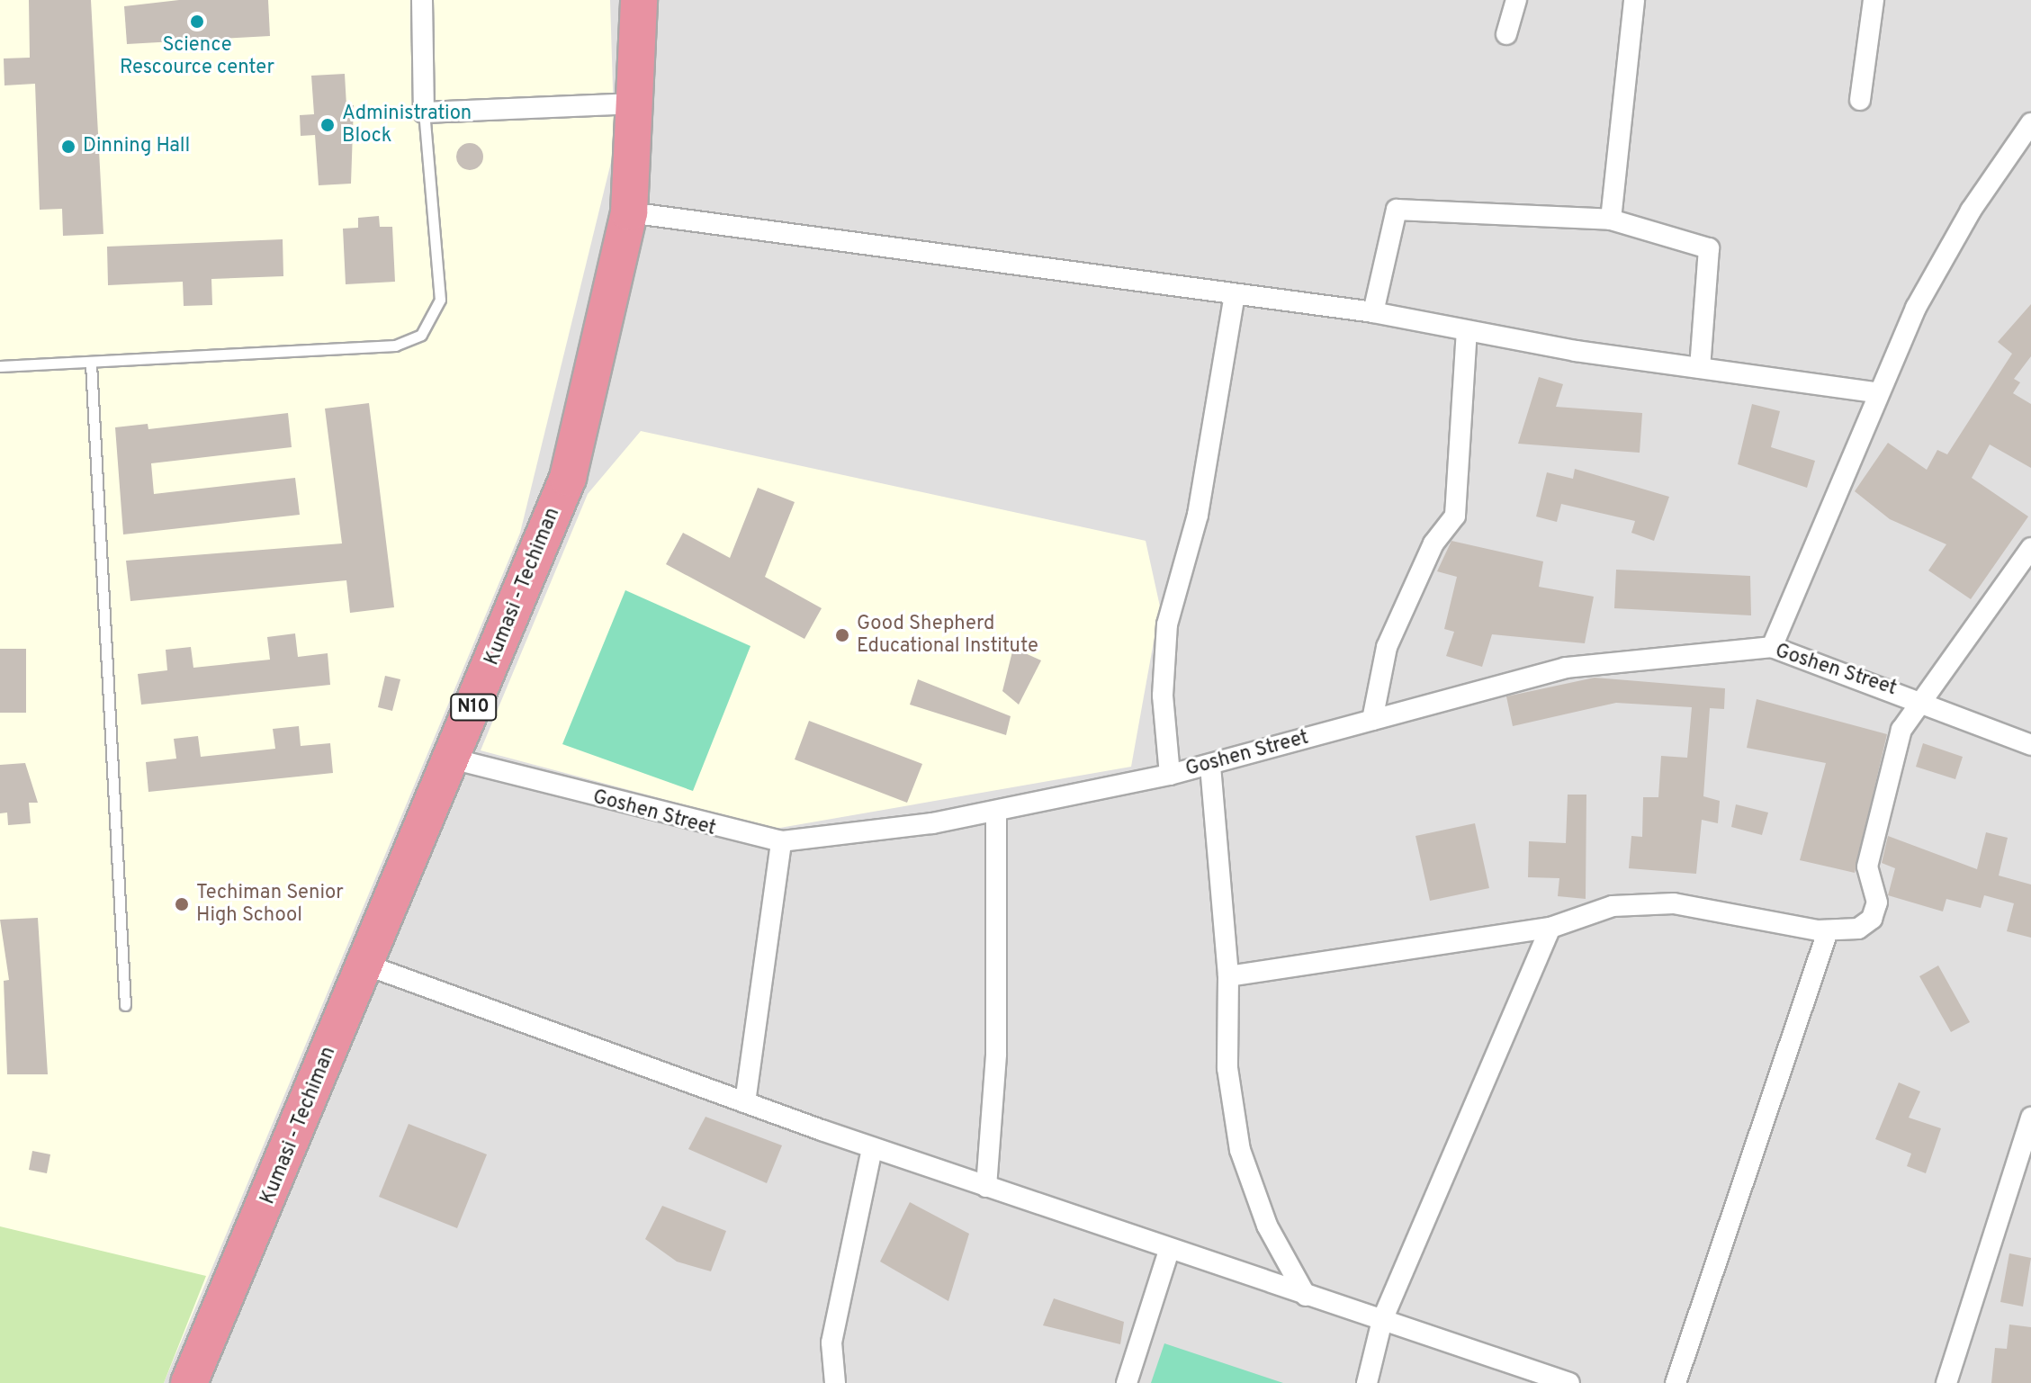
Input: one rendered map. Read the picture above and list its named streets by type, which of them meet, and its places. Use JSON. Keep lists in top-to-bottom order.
{
  "streets": {
    "highway": ["Kumasi - Techiman", "N10"],
    "street": ["Goshen Street"]
  },
  "crossings": [
    ["Kumasi - Techiman", "Goshen Street"]
  ],
  "places": [
    "Science Rescource center",
    "Administration Block",
    "Dinning Hall",
    "Good Shepherd Educational Institute",
    "Techiman Senior High School"
  ]
}
